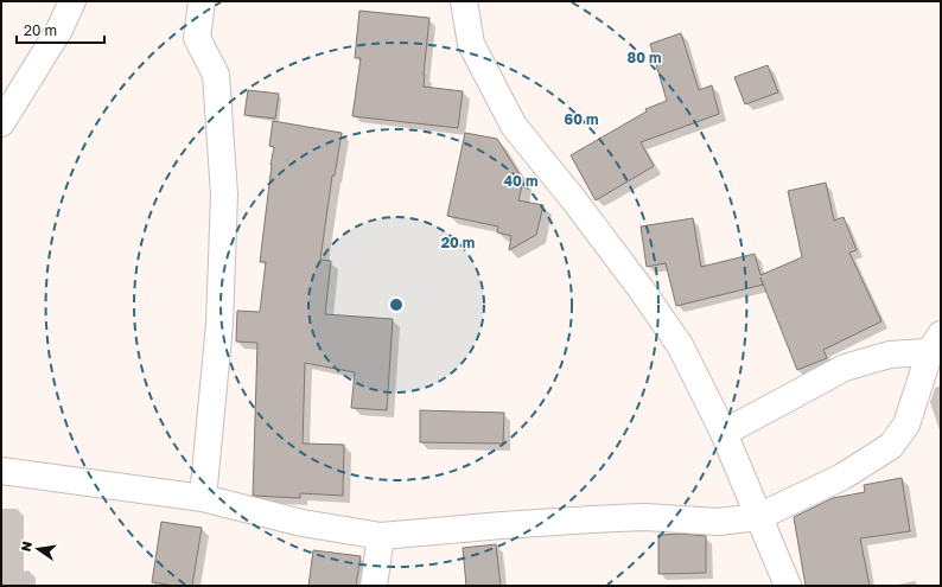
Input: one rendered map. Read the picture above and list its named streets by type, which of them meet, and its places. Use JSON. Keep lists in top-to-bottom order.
{
  "scale_bar": "20 m",
  "north": "left",
  "rings": [
    "80 m",
    "60 m",
    "40 m",
    "20 m"
  ]
}
